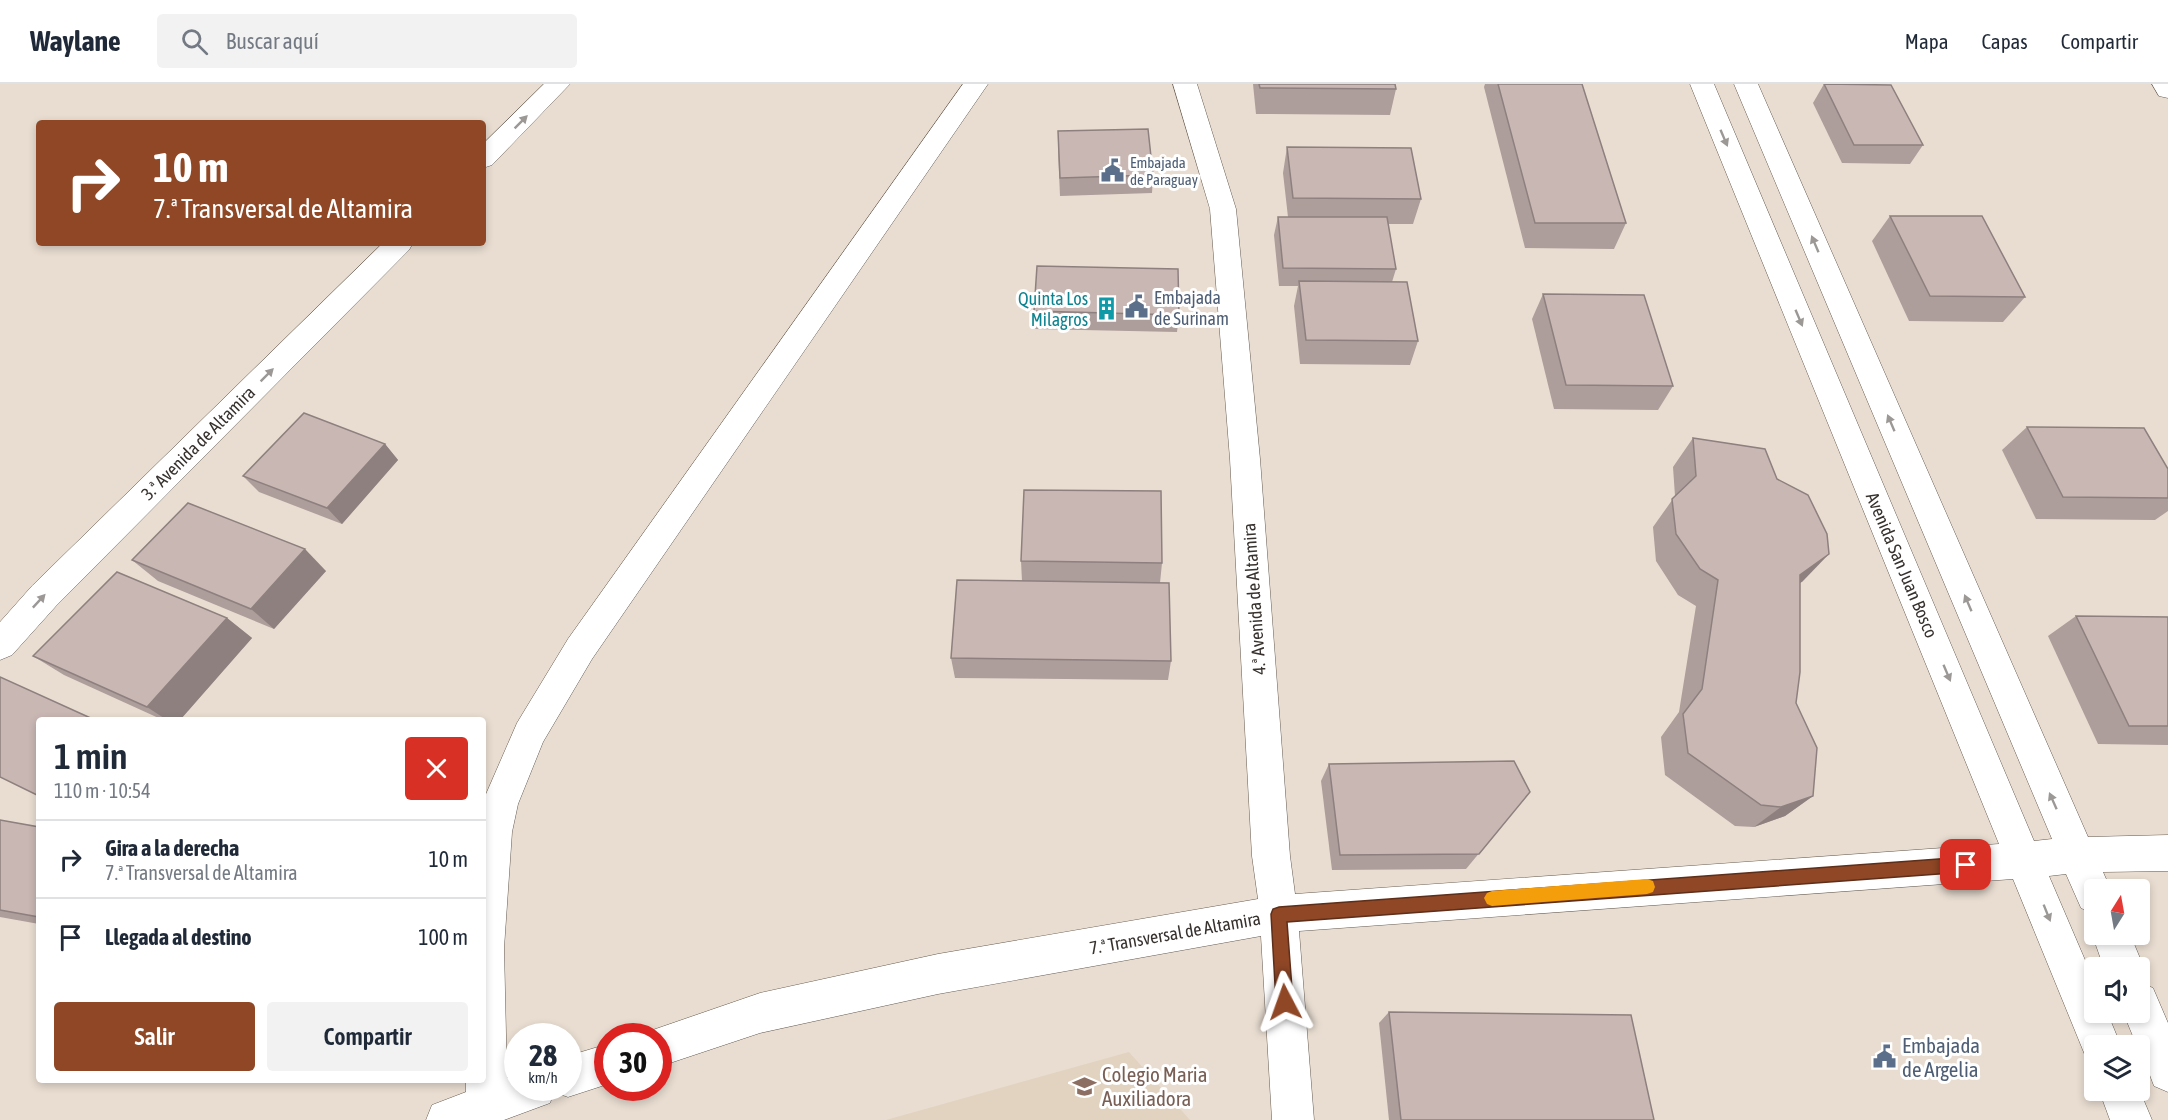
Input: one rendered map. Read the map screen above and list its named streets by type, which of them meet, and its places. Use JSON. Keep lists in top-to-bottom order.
{
  "streets": {
    "street": [
      "3.ª Avenida de Altamira",
      "Avenida San Juan Bosco",
      "4.ª Avenida de Altamira",
      "7.ª Transversal de Altamira"
    ]
  },
  "crossings": [
    ["Avenida San Juan Bosco", "7.ª Transversal de Altamira"],
    ["4.ª Avenida de Altamira", "7.ª Transversal de Altamira"]
  ],
  "one_way": ["3.ª Avenida de Altamira"],
  "places": {
    "public building": ["Embajada de Paraguay", "Embajada de Surinam", "Embajada de Argelia"],
    "building": ["Quinta Los Milagros"],
    "school or university": ["Colegio Maria Auxiliadora"]
  },
  "north": "top",
  "page": {
    "header": "Waylane",
    "search": "Buscar aquí",
    "nav": ["Mapa", "Capas", "Compartir"],
    "turn": ["10 m", "7.ª Transversal de Altamira"],
    "heading": ["1 min", "110 m · 10:54"],
    "list": [
      {
        "name": "Gira a la derecha",
        "note": "7.ª Transversal de Altamira",
        "value": "10 m"
      },
      {
        "name": "Llegada al destino",
        "value": "100 m"
      }
    ],
    "buttons": ["Salir", "Compartir"],
    "speed": "28 km/h",
    "limit": "30"
  }
}
